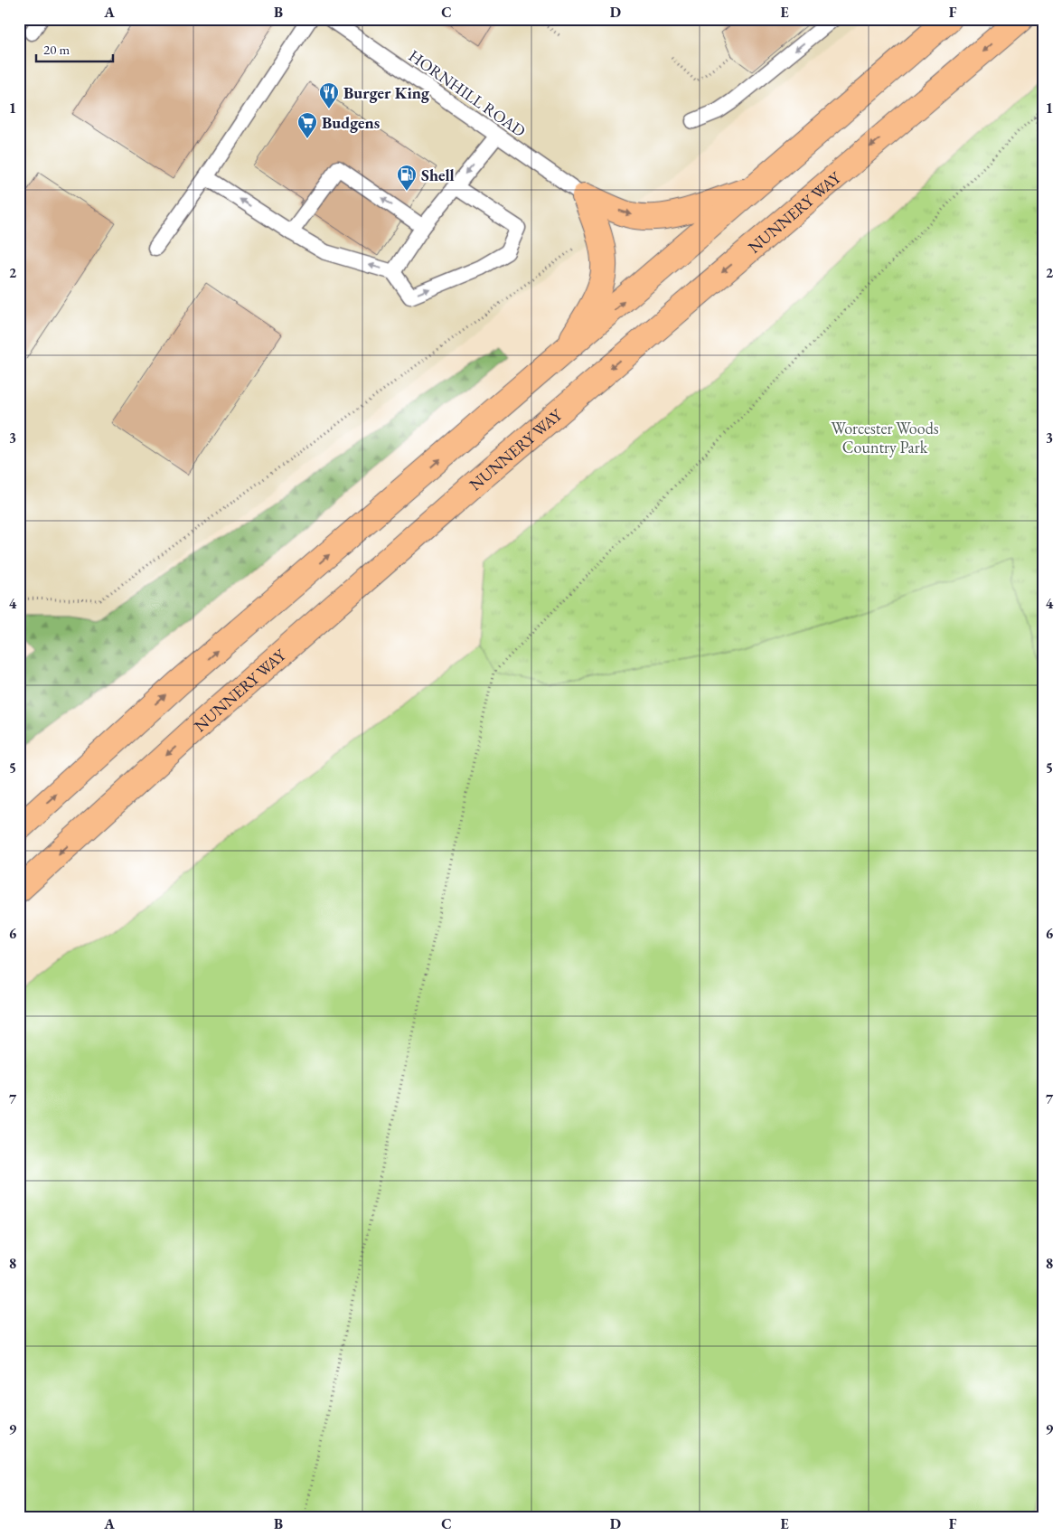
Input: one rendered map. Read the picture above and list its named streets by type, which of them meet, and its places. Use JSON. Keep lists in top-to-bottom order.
{
  "streets": {
    "main road": ["NUNNERY WAY"],
    "lane": ["HORNHILL ROAD"]
  },
  "parks": ["Worcester Woods Country Park"],
  "places": {
    "restaurant": ["Burger King"],
    "supermarket": ["Budgens"],
    "fuel station": ["Shell"]
  },
  "scale_bar": "20 m",
  "grid": {
    "columns": [
      "A",
      "B",
      "C",
      "D",
      "E",
      "F"
    ],
    "rows": [
      "1",
      "2",
      "3",
      "4",
      "5",
      "6",
      "7",
      "8",
      "9"
    ]
  }
}
